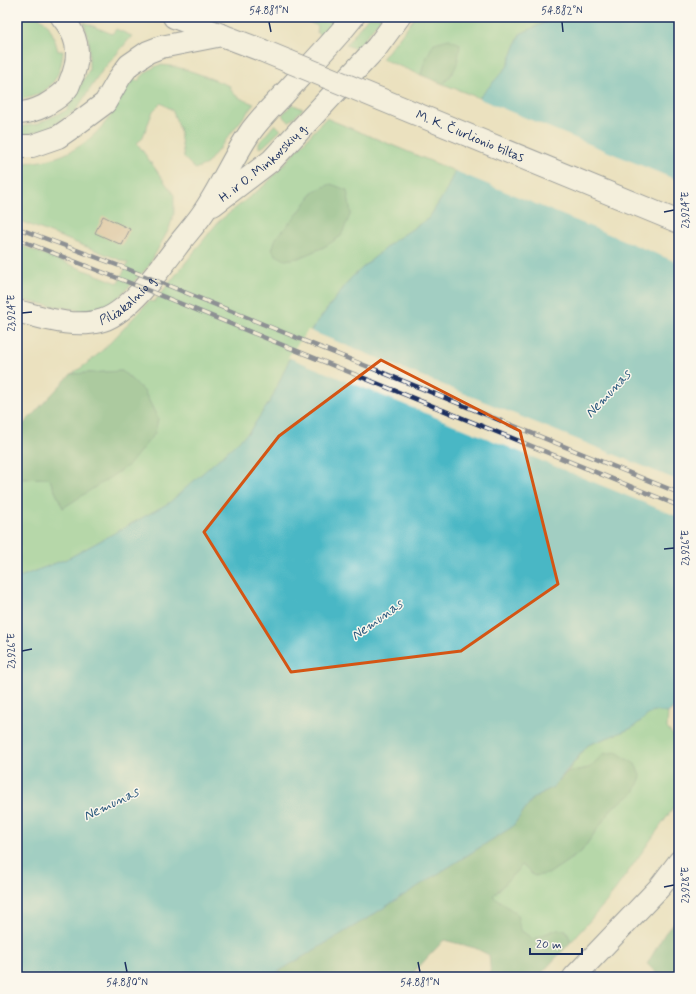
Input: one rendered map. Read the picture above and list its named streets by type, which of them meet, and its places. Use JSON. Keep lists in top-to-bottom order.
{
  "streets": {
    "main road": ["M. K. Čiurlionio tiltas", "H. ir O. Minkovskių g.", "Piliakalnio g."]
  },
  "crossings": [
    ["H. ir O. Minkovskių g.", "Piliakalnio g."]
  ],
  "water": ["Nemunas"],
  "scale_bar": "20 m",
  "coordinates": [
    "54.881°N",
    "54.882°N",
    "23.924°E",
    "23.926°E",
    "23.928°E",
    "54.880°N"
  ]
}
